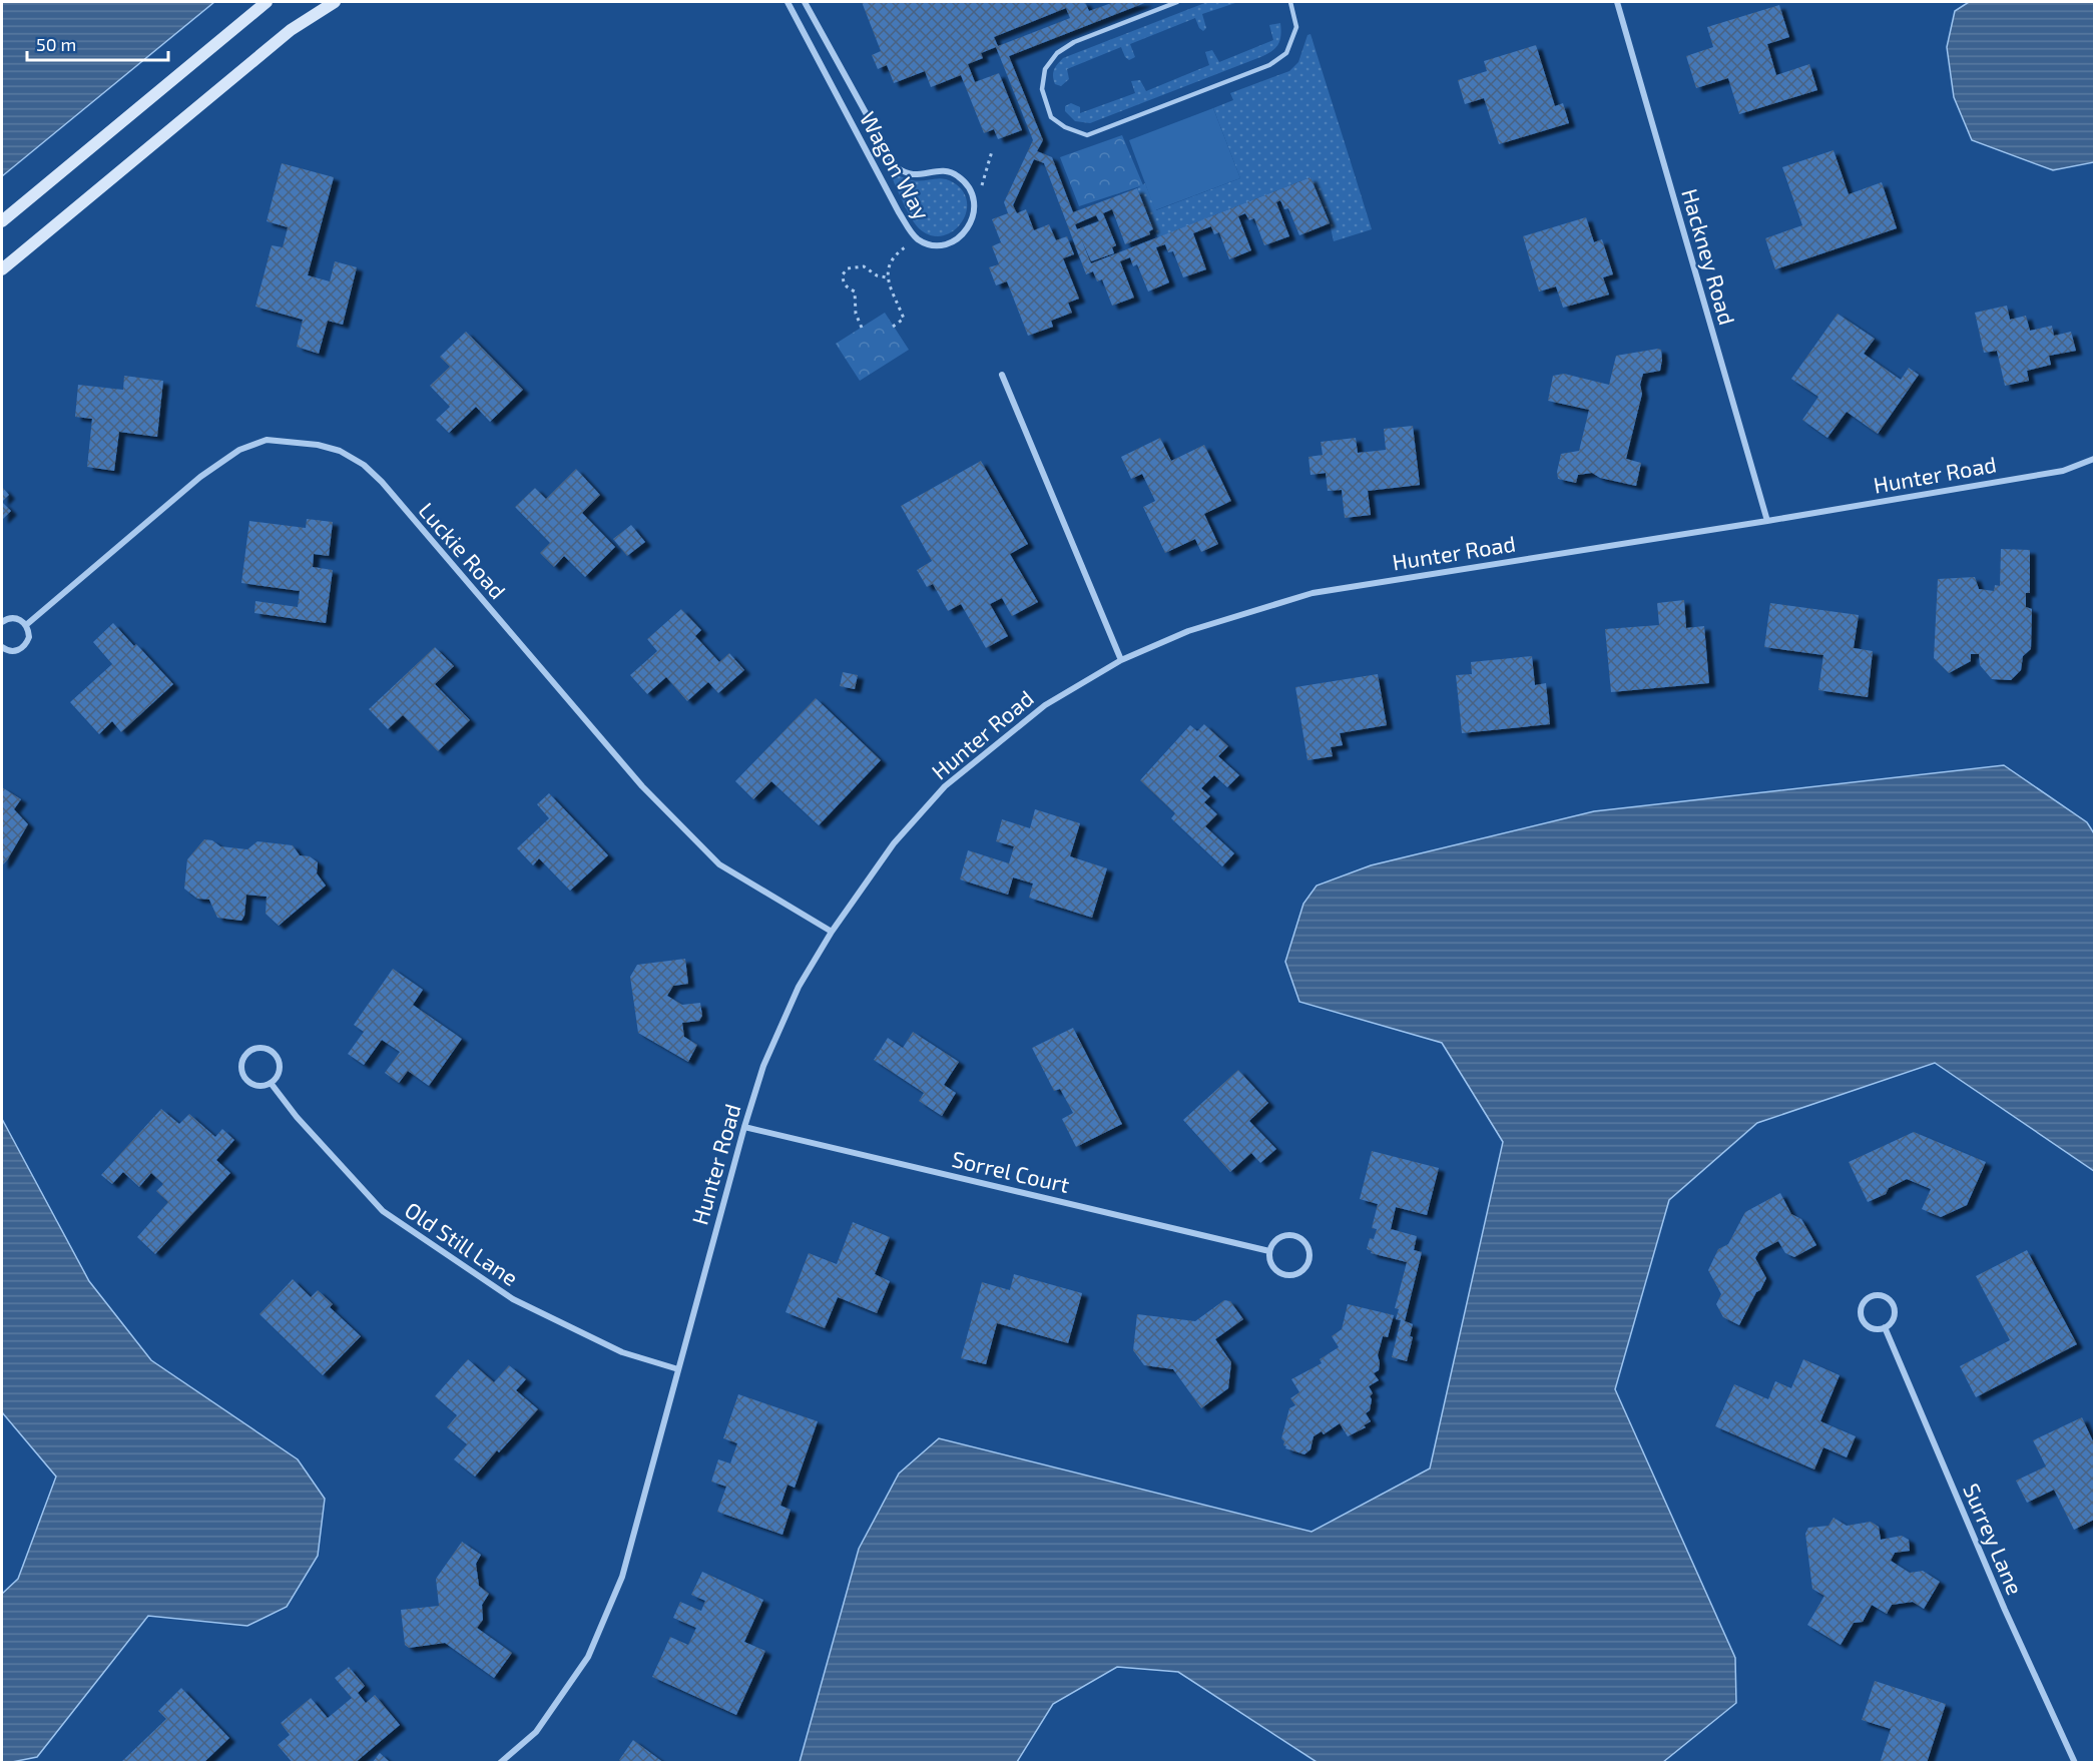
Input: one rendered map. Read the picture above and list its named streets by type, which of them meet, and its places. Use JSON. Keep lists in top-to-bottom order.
{
  "streets": {
    "street": [
      "Wagon Way",
      "Hackney Road",
      "Hunter Road",
      "Luckie Road",
      "Sorrel Court",
      "Old Still Lane",
      "Surrey Lane"
    ]
  },
  "crossings": [
    ["Hackney Road", "Hunter Road"],
    ["Hunter Road", "Luckie Road"],
    ["Hunter Road", "Sorrel Court"],
    ["Hunter Road", "Old Still Lane"]
  ],
  "scale_bar": "50 m"
}
